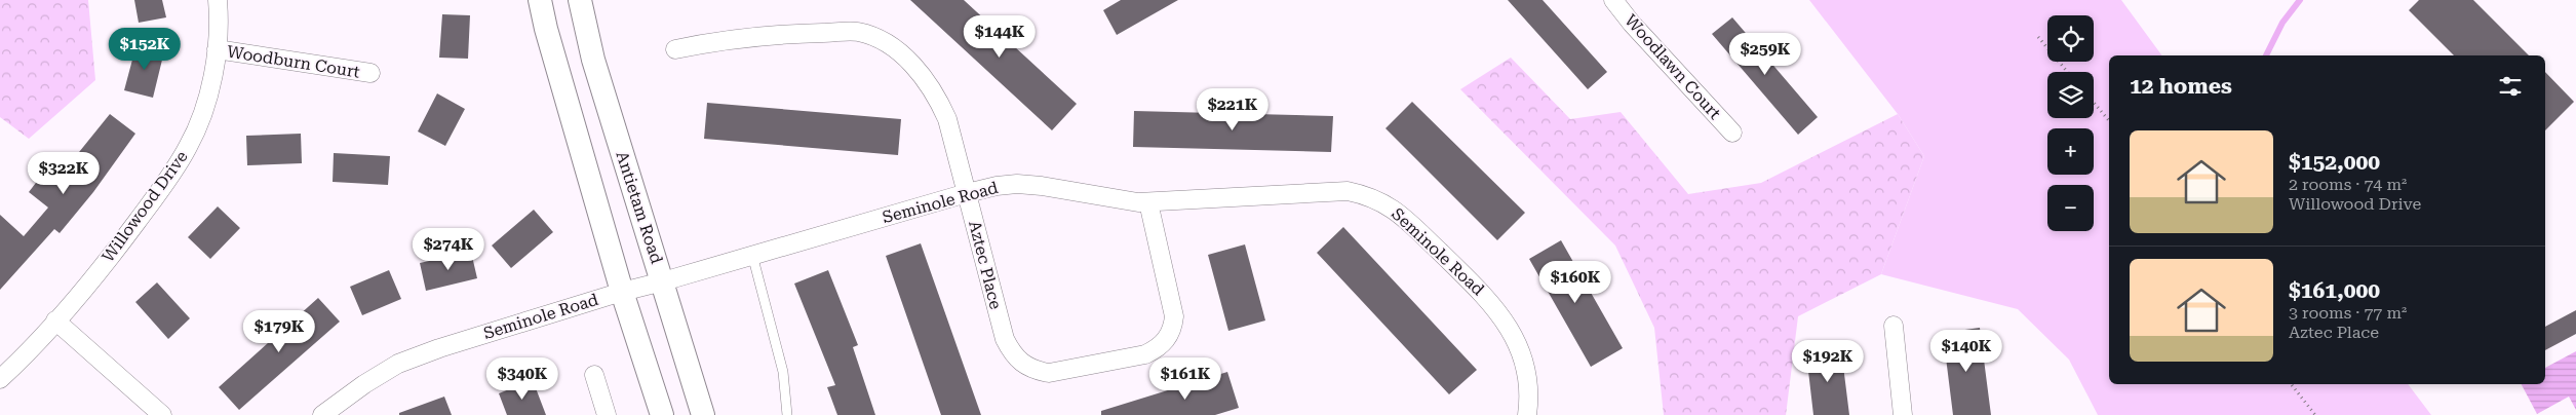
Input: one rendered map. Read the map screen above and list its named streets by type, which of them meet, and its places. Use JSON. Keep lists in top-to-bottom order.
{
  "streets": {
    "street": [
      "Woodburn Court",
      "Woodlawn Court",
      "Seminole Road",
      "Willowood Drive",
      "Antietam Road",
      "Aztec Place"
    ]
  },
  "crossings": [
    ["Woodburn Court", "Willowood Drive"],
    ["Seminole Road", "Antietam Road"],
    ["Seminole Road", "Aztec Place"]
  ],
  "page": {
    "map_buttons": ["+", "−"],
    "price": [
      "$144K",
      "$152K",
      "$259K",
      "$221K",
      "$322K",
      "$274K",
      "$160K",
      "$179K",
      "$140K",
      "$192K",
      "$340K",
      "$161K"
    ],
    "heading": "12 homes",
    "list": [
      {
        "name": "$152,000",
        "note": "2 rooms · 74 m² · Willowood Drive"
      },
      {
        "name": "$161,000",
        "note": "3 rooms · 77 m² · Aztec Place"
      }
    ]
  }
}
